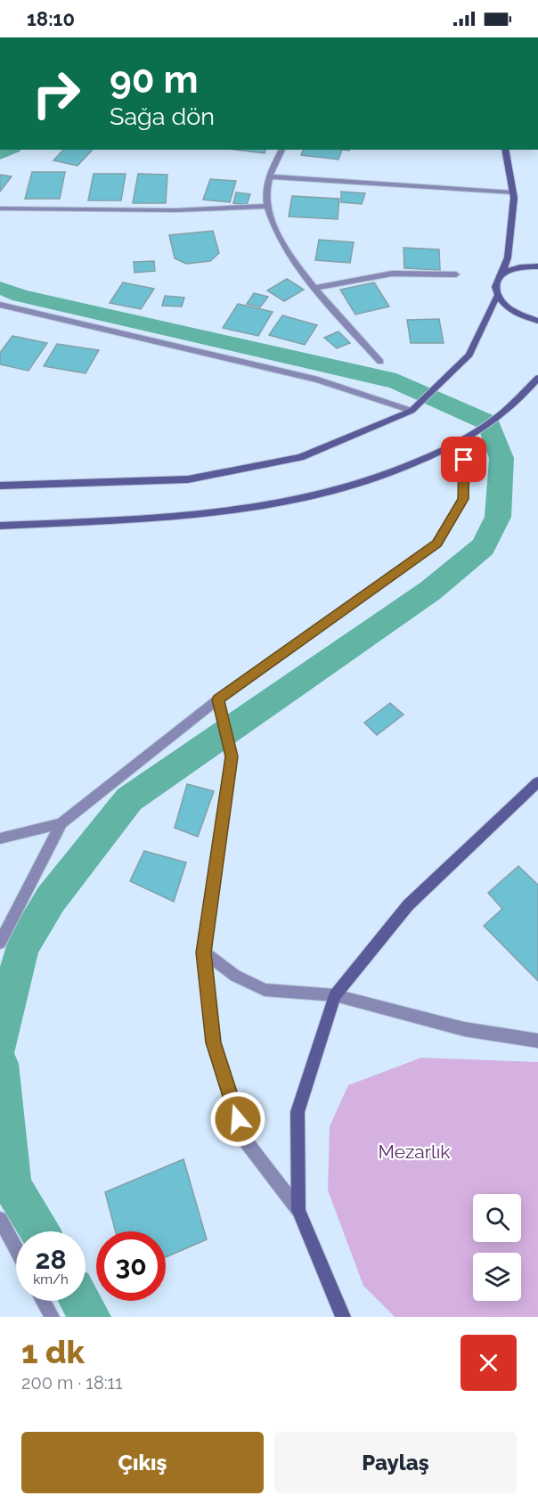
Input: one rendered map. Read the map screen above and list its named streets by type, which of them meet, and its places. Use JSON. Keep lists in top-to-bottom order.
{
  "parks": ["Mezarlık"],
  "page": {
    "status": "18:10",
    "turn": ["90 m", "Sağa dön"],
    "speed": "28 km/h",
    "limit": "30",
    "heading": ["1 dk", "200 m · 18:11"],
    "buttons": ["Çıkış", "Paylaş"]
  }
}
